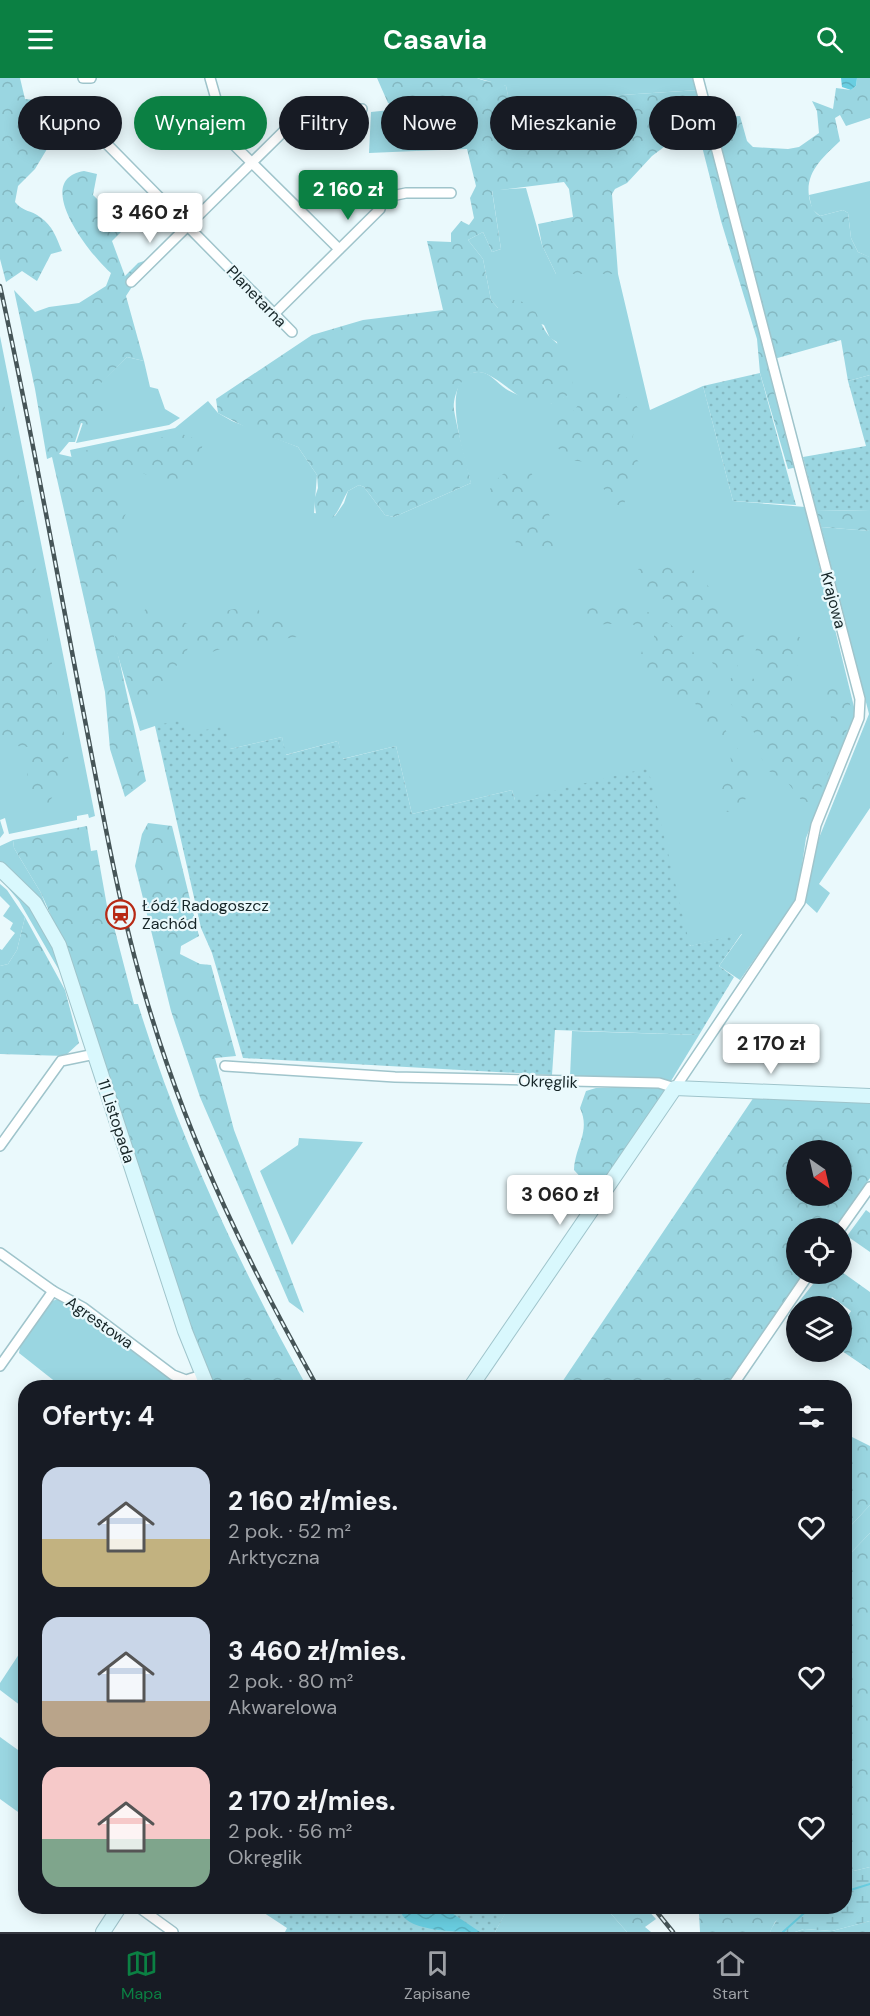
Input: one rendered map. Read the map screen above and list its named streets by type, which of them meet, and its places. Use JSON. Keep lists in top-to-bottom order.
{
  "streets": {
    "street": [
      "Planetarna",
      "Krajowa",
      "Okręglik",
      "11 Listopada",
      "Agrestowa"
    ]
  },
  "crossings": [
    ["Krajowa", "Okręglik"]
  ],
  "places": {
    "station": ["Łódź Radogoszcz Zachód"]
  },
  "north": "bottom right",
  "page": {
    "header": "Casavia",
    "chip": [
      "Kupno",
      "Wynajem",
      "Filtry",
      "Nowe",
      "Mieszkanie",
      "Dom"
    ],
    "price": [
      "2 160 zł",
      "3 460 zł",
      "2 170 zł",
      "3 060 zł"
    ],
    "heading": "Oferty: 4",
    "list": [
      {
        "name": "2 160 zł/mies.",
        "note": "2 pok. · 52 m² · Arktyczna"
      },
      {
        "name": "3 460 zł/mies.",
        "note": "2 pok. · 80 m² · Akwarelowa"
      },
      {
        "name": "2 170 zł/mies.",
        "note": "2 pok. · 56 m² · Okręglik"
      }
    ],
    "tabs": ["Mapa", "Zapisane", "Start"]
  }
}
